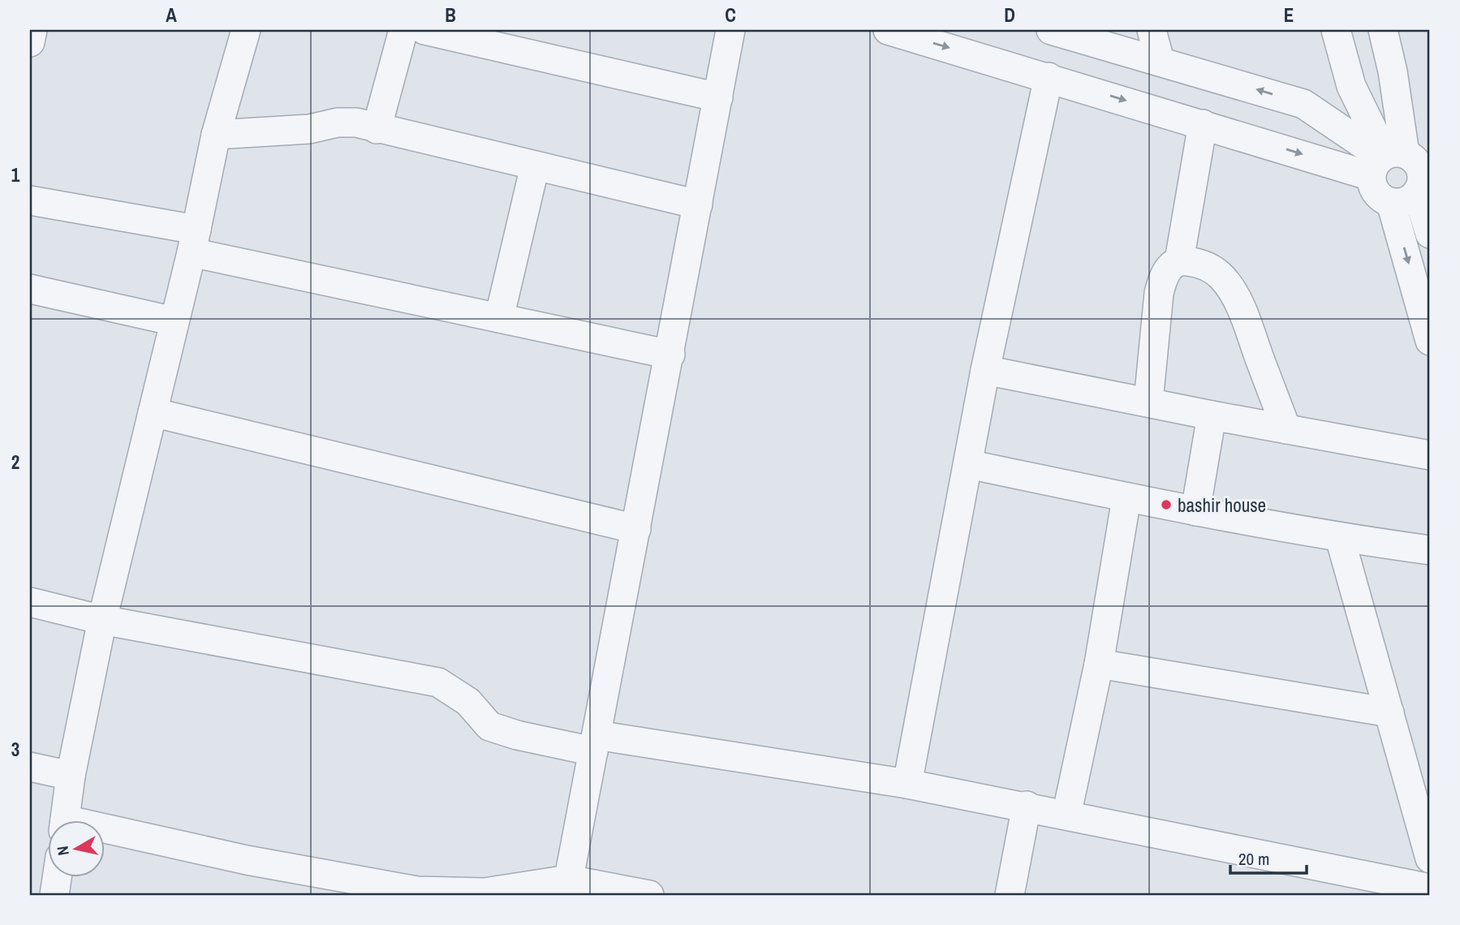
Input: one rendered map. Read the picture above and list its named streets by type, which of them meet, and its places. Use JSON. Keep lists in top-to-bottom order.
{
  "places": ["bashir house"],
  "scale_bar": "20 m",
  "north": "left",
  "grid": {
    "columns": [
      "A",
      "B",
      "C",
      "D",
      "E"
    ],
    "rows": ["1", "2", "3"]
  }
}
